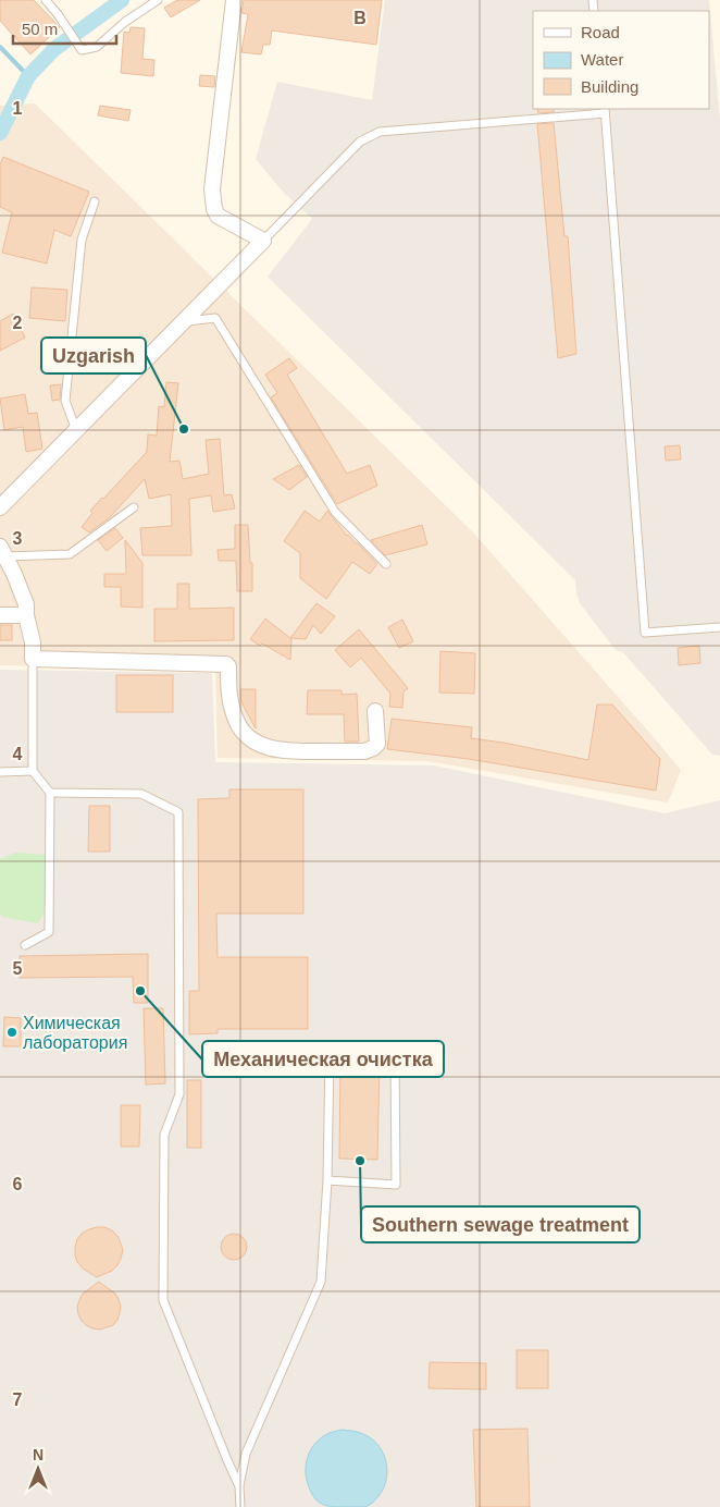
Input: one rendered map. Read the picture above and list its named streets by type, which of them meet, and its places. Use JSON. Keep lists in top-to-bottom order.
{
  "places": [
    "Uzgarish",
    "Механическая очистка",
    "Химическая лаборатория",
    "Southern sewage treatment"
  ],
  "legend": ["Road", "Water", "Building"],
  "scale_bar": "50 m",
  "north": "top",
  "grid": {
    "columns": ["B"],
    "rows": [
      "1",
      "2",
      "3",
      "4",
      "5",
      "6",
      "7"
    ]
  }
}
